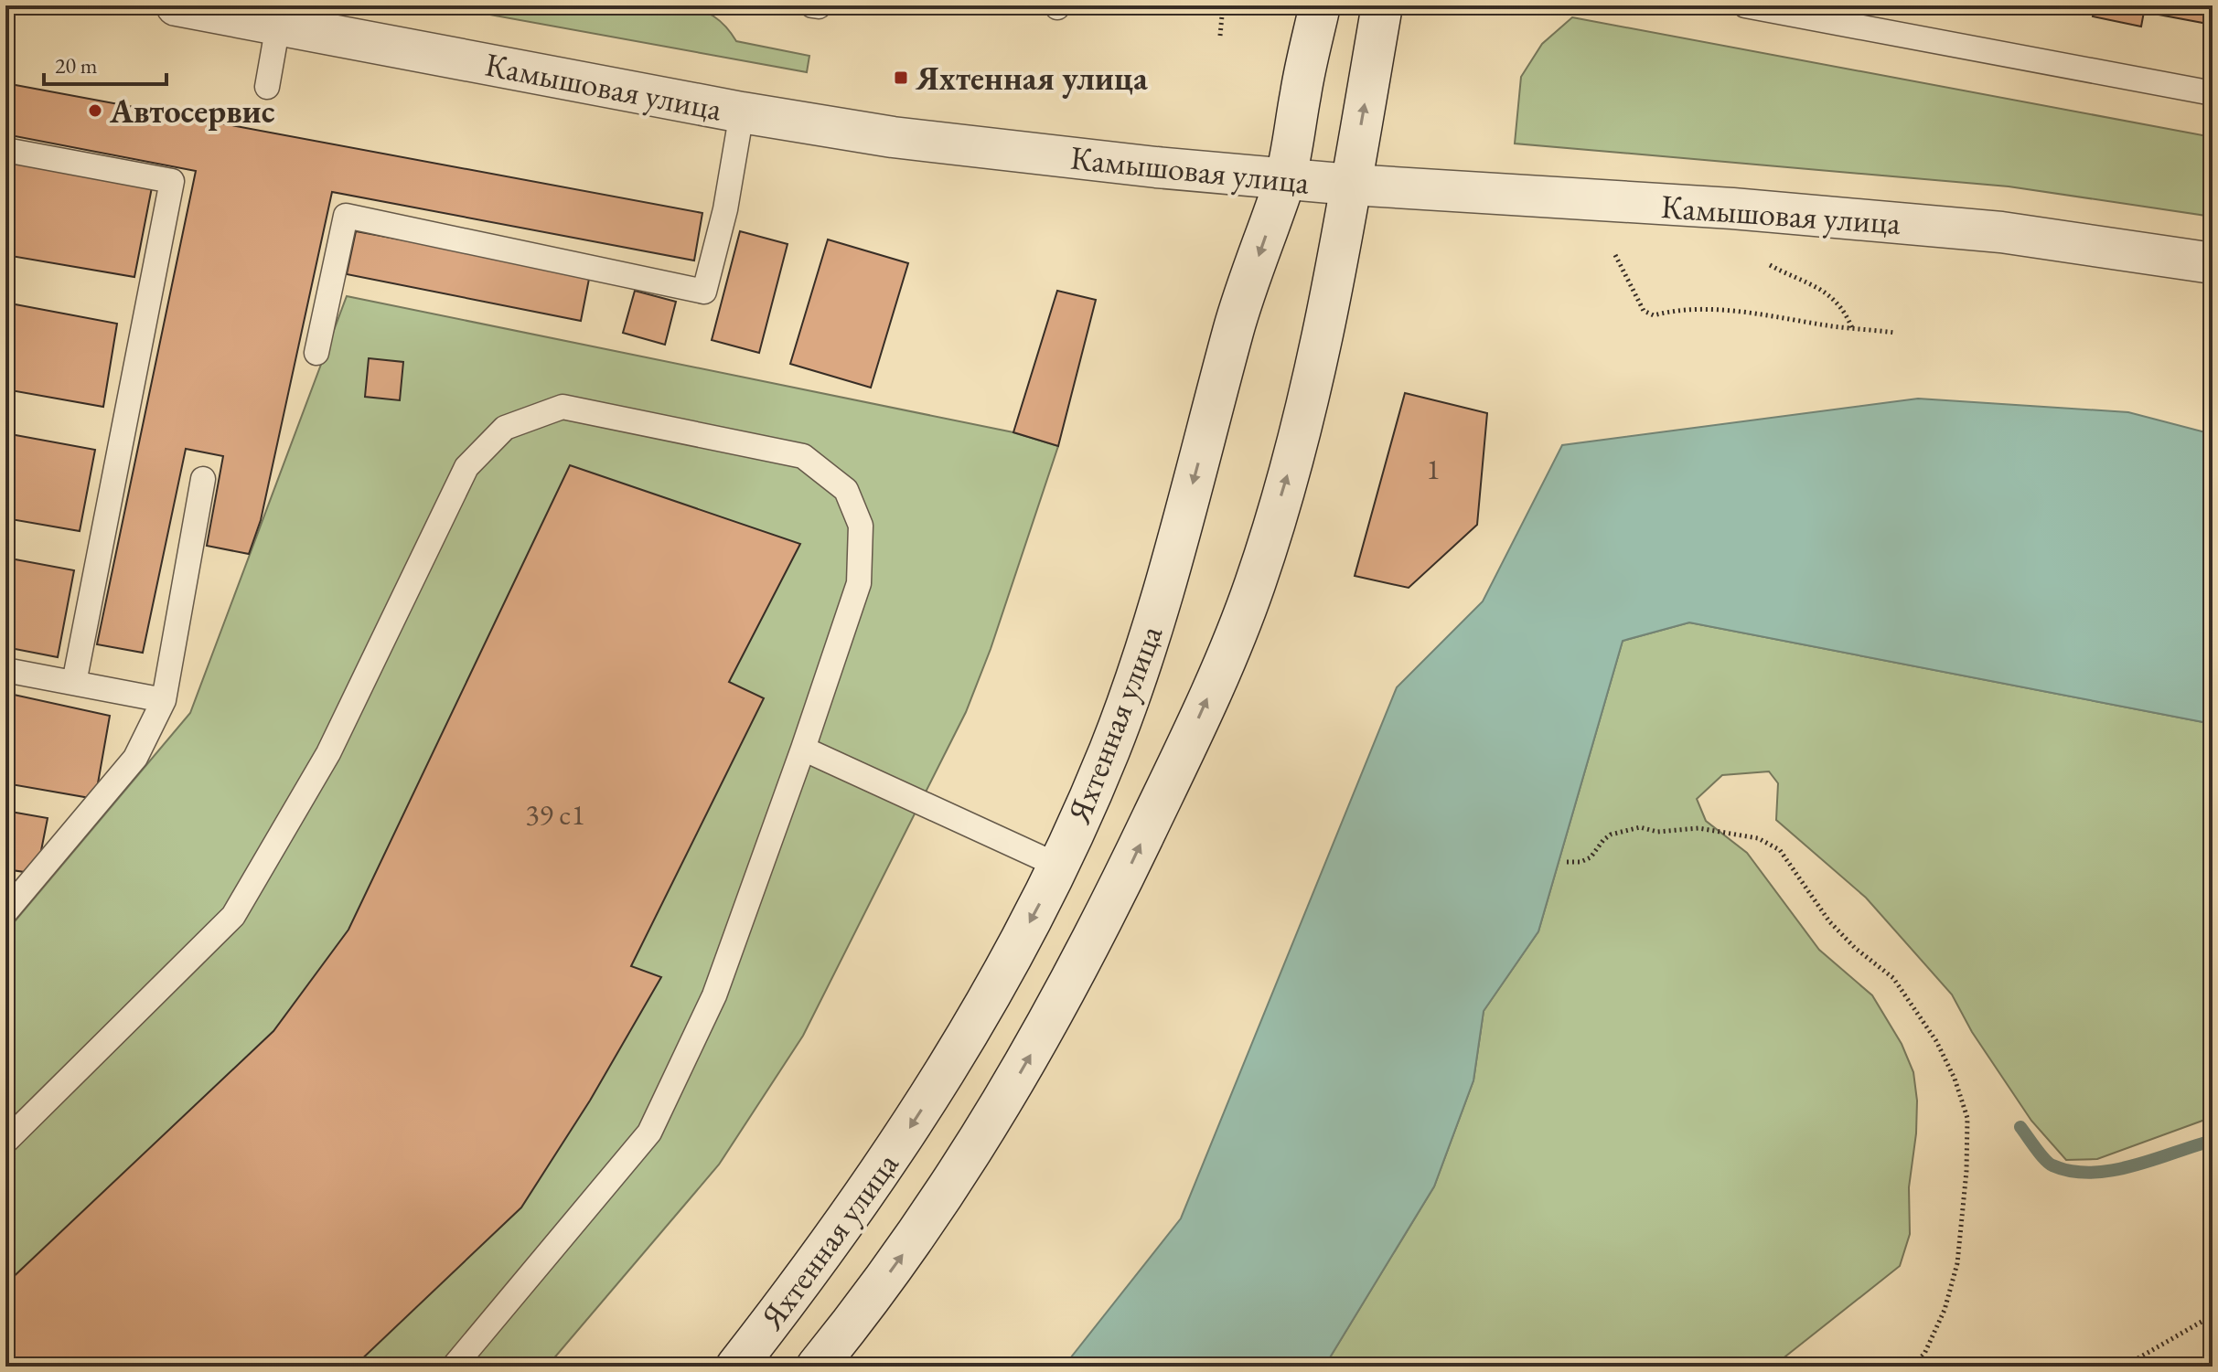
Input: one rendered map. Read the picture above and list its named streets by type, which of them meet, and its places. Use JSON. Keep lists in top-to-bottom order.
{
  "streets": {
    "main road": ["Камышовая улица", "Яхтенная улица"]
  },
  "crossings": [
    ["Камышовая улица", "Яхтенная улица"]
  ],
  "places": {
    "transit": ["Яхтенная улица"],
    "other": ["Автосервис"]
  },
  "house_numbers": ["1", "39 с1"],
  "scale_bar": "20 m"
}
